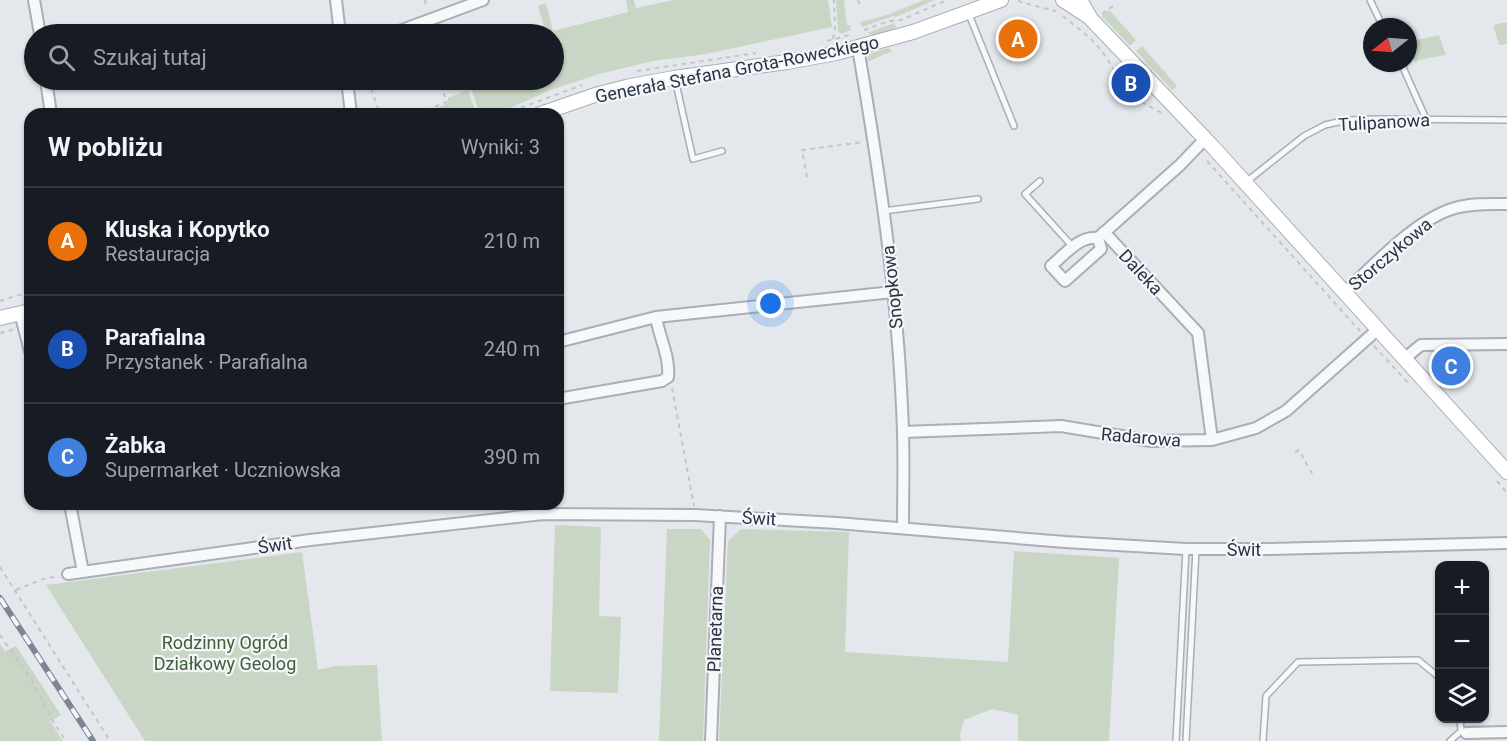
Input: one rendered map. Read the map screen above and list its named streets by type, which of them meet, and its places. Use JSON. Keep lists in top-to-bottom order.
{
  "streets": {
    "street": [
      "Generała Stefana Grota-Roweckiego",
      "Storczykowa",
      "Daleka",
      "Snopkowa",
      "Radarowa",
      "Świt",
      "Planetarna"
    ],
    "lane": ["Tulipanowa"]
  },
  "crossings": [
    ["Generała Stefana Grota-Roweckiego", "Snopkowa"],
    ["Daleka", "Radarowa"],
    ["Snopkowa", "Radarowa"],
    ["Snopkowa", "Świt"],
    ["Świt", "Planetarna"]
  ],
  "parks": ["Rodzinny Ogród Działkowy Geolog"],
  "north": "left",
  "page": {
    "pins": ["A", "B", "C"],
    "search": "Szukaj tutaj",
    "heading": ["W pobliżu", "Wyniki: 3"],
    "list": [
      {
        "mark": "A",
        "name": "Kluska i Kopytko",
        "note": "Restauracja",
        "value": "210 m"
      },
      {
        "mark": "B",
        "name": "Parafialna",
        "note": "Przystanek · Parafialna",
        "value": "240 m"
      },
      {
        "mark": "C",
        "name": "Żabka",
        "note": "Supermarket · Uczniowska",
        "value": "390 m"
      }
    ],
    "map_buttons": ["+", "−"]
  }
}
